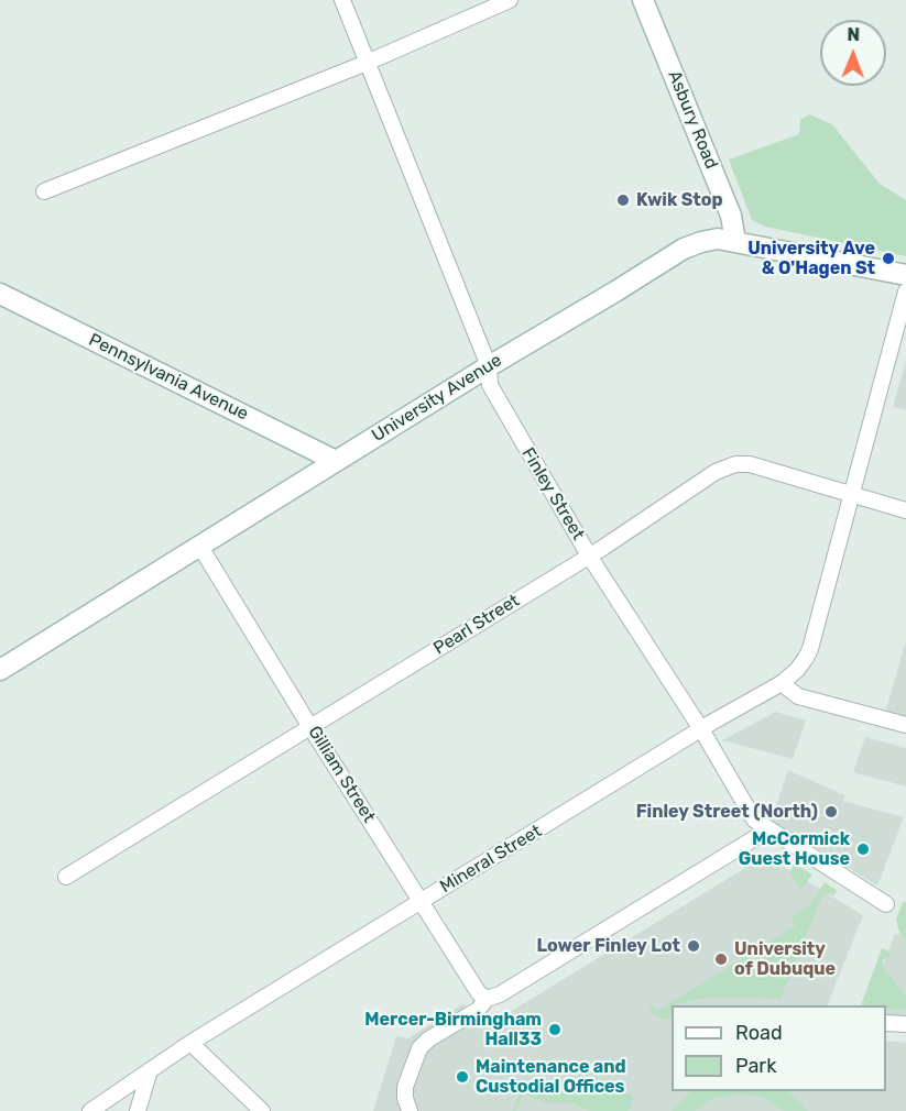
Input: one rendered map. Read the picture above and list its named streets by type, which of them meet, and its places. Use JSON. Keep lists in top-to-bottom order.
{
  "streets": {
    "main road": ["Asbury Road", "Pennsylvania Avenue", "University Avenue"],
    "street": [
      "Finley Street",
      "Pearl Street",
      "Gilliam Street",
      "Mineral Street"
    ]
  },
  "crossings": [
    ["Asbury Road", "University Avenue"],
    ["Pennsylvania Avenue", "University Avenue"],
    ["University Avenue", "Finley Street"],
    ["University Avenue", "Gilliam Street"],
    ["Finley Street", "Pearl Street"],
    ["Finley Street", "Mineral Street"],
    ["Pearl Street", "Gilliam Street"],
    ["Pearl Street", "Mineral Street"],
    ["Gilliam Street", "Mineral Street"]
  ],
  "places": [
    "Kwik Stop",
    "University Ave & O'Hagen St",
    "Finley Street (North)",
    "McCormick Guest House",
    "Lower Finley Lot",
    "University of Dubuque",
    "Mercer-Birmingham Hall33",
    "Maintenance and Custodial Offices"
  ],
  "legend": ["Road", "Park"],
  "north": "top"
}
